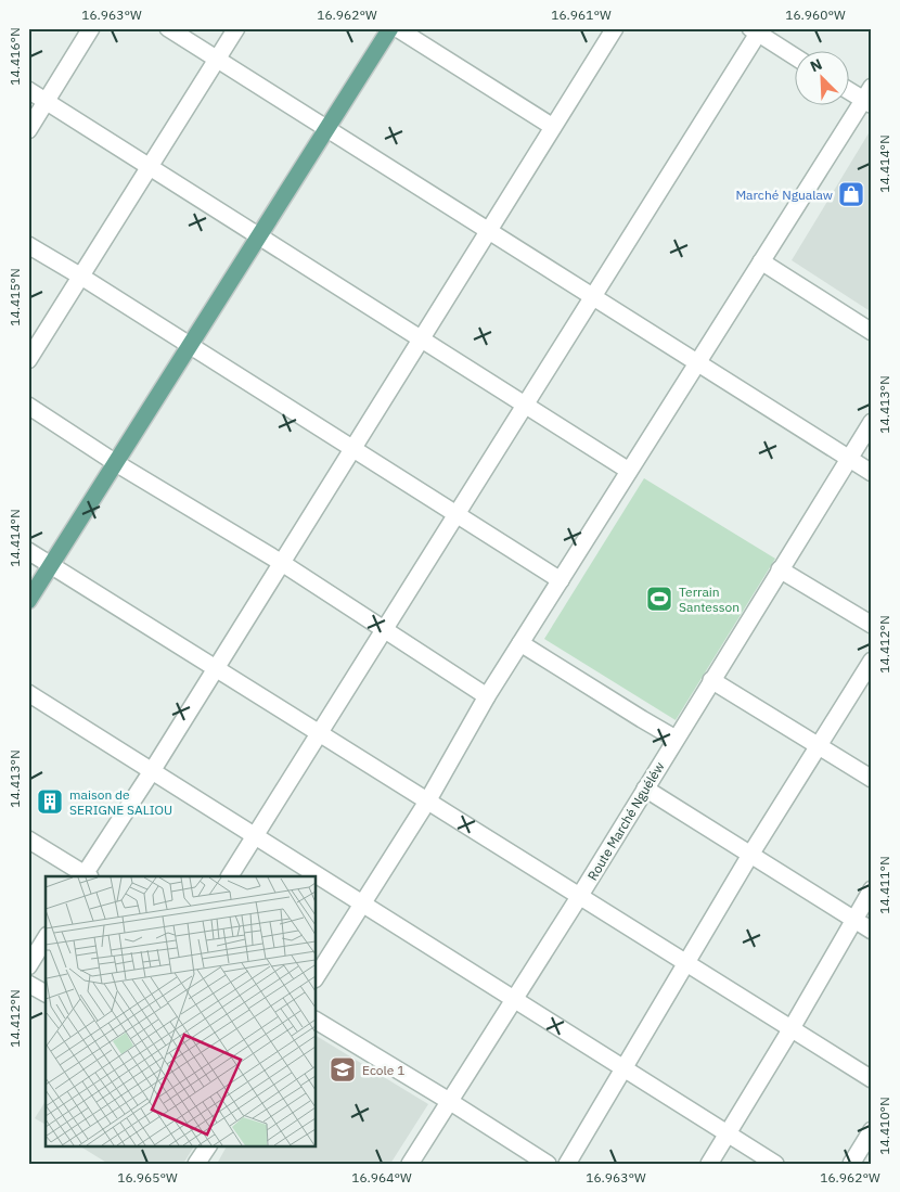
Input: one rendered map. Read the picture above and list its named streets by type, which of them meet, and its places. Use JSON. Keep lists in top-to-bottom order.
{
  "streets": {
    "street": ["Route Marché Nguéléw"]
  },
  "places": {
    "shop": ["Marché Ngualaw"],
    "sports": ["Terrain Santesson"],
    "building": ["maison de SERIGNE SALIOU"],
    "school or university": ["Ecole 1"]
  },
  "north": "top left",
  "coordinates": [
    "16.963°W",
    "16.962°W",
    "16.961°W",
    "16.960°W",
    "14.416°N",
    "14.414°N",
    "14.415°N",
    "14.413°N",
    "14.412°N",
    "14.411°N",
    "14.410°N",
    "16.965°W",
    "16.964°W"
  ]
}
